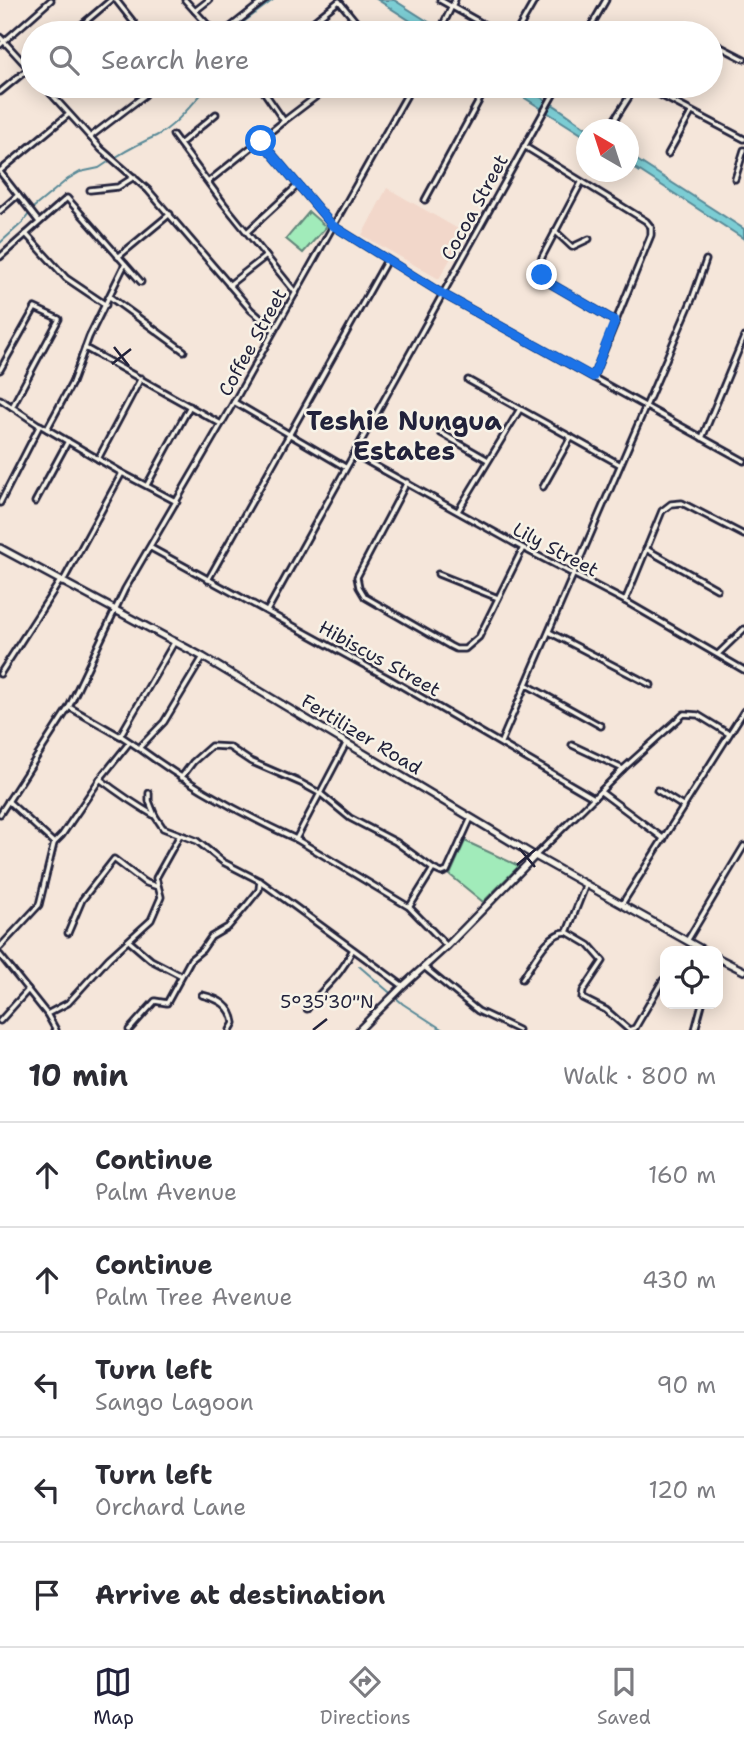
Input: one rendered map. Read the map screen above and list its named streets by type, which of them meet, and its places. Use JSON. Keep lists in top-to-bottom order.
{
  "streets": {
    "street": [
      "Cocoa Street",
      "Coffee Street",
      "Lily Street",
      "Hibiscus Street",
      "Fertilizer Road"
    ]
  },
  "crossings": [
    ["Cocoa Street", "Lily Street"],
    ["Cocoa Street", "Hibiscus Street"],
    ["Coffee Street", "Hibiscus Street"],
    ["Coffee Street", "Fertilizer Road"]
  ],
  "districts": ["Teshie Nungua Estates"],
  "north": "top left",
  "page": {
    "search": "Search here",
    "heading": ["10 min", "Walk · 800 m"],
    "list": [
      ["Continue", "Palm Avenue", "160 m"],
      ["Continue", "Palm Tree Avenue", "430 m"],
      ["Turn left", "Sango Lagoon", "90 m"],
      ["Turn left", "Orchard Lane", "120 m"],
      "Arrive at destination"
    ],
    "nav": ["Map", "Directions", "Saved"]
  },
  "coordinates": ["5°35'30\"N"]
}
